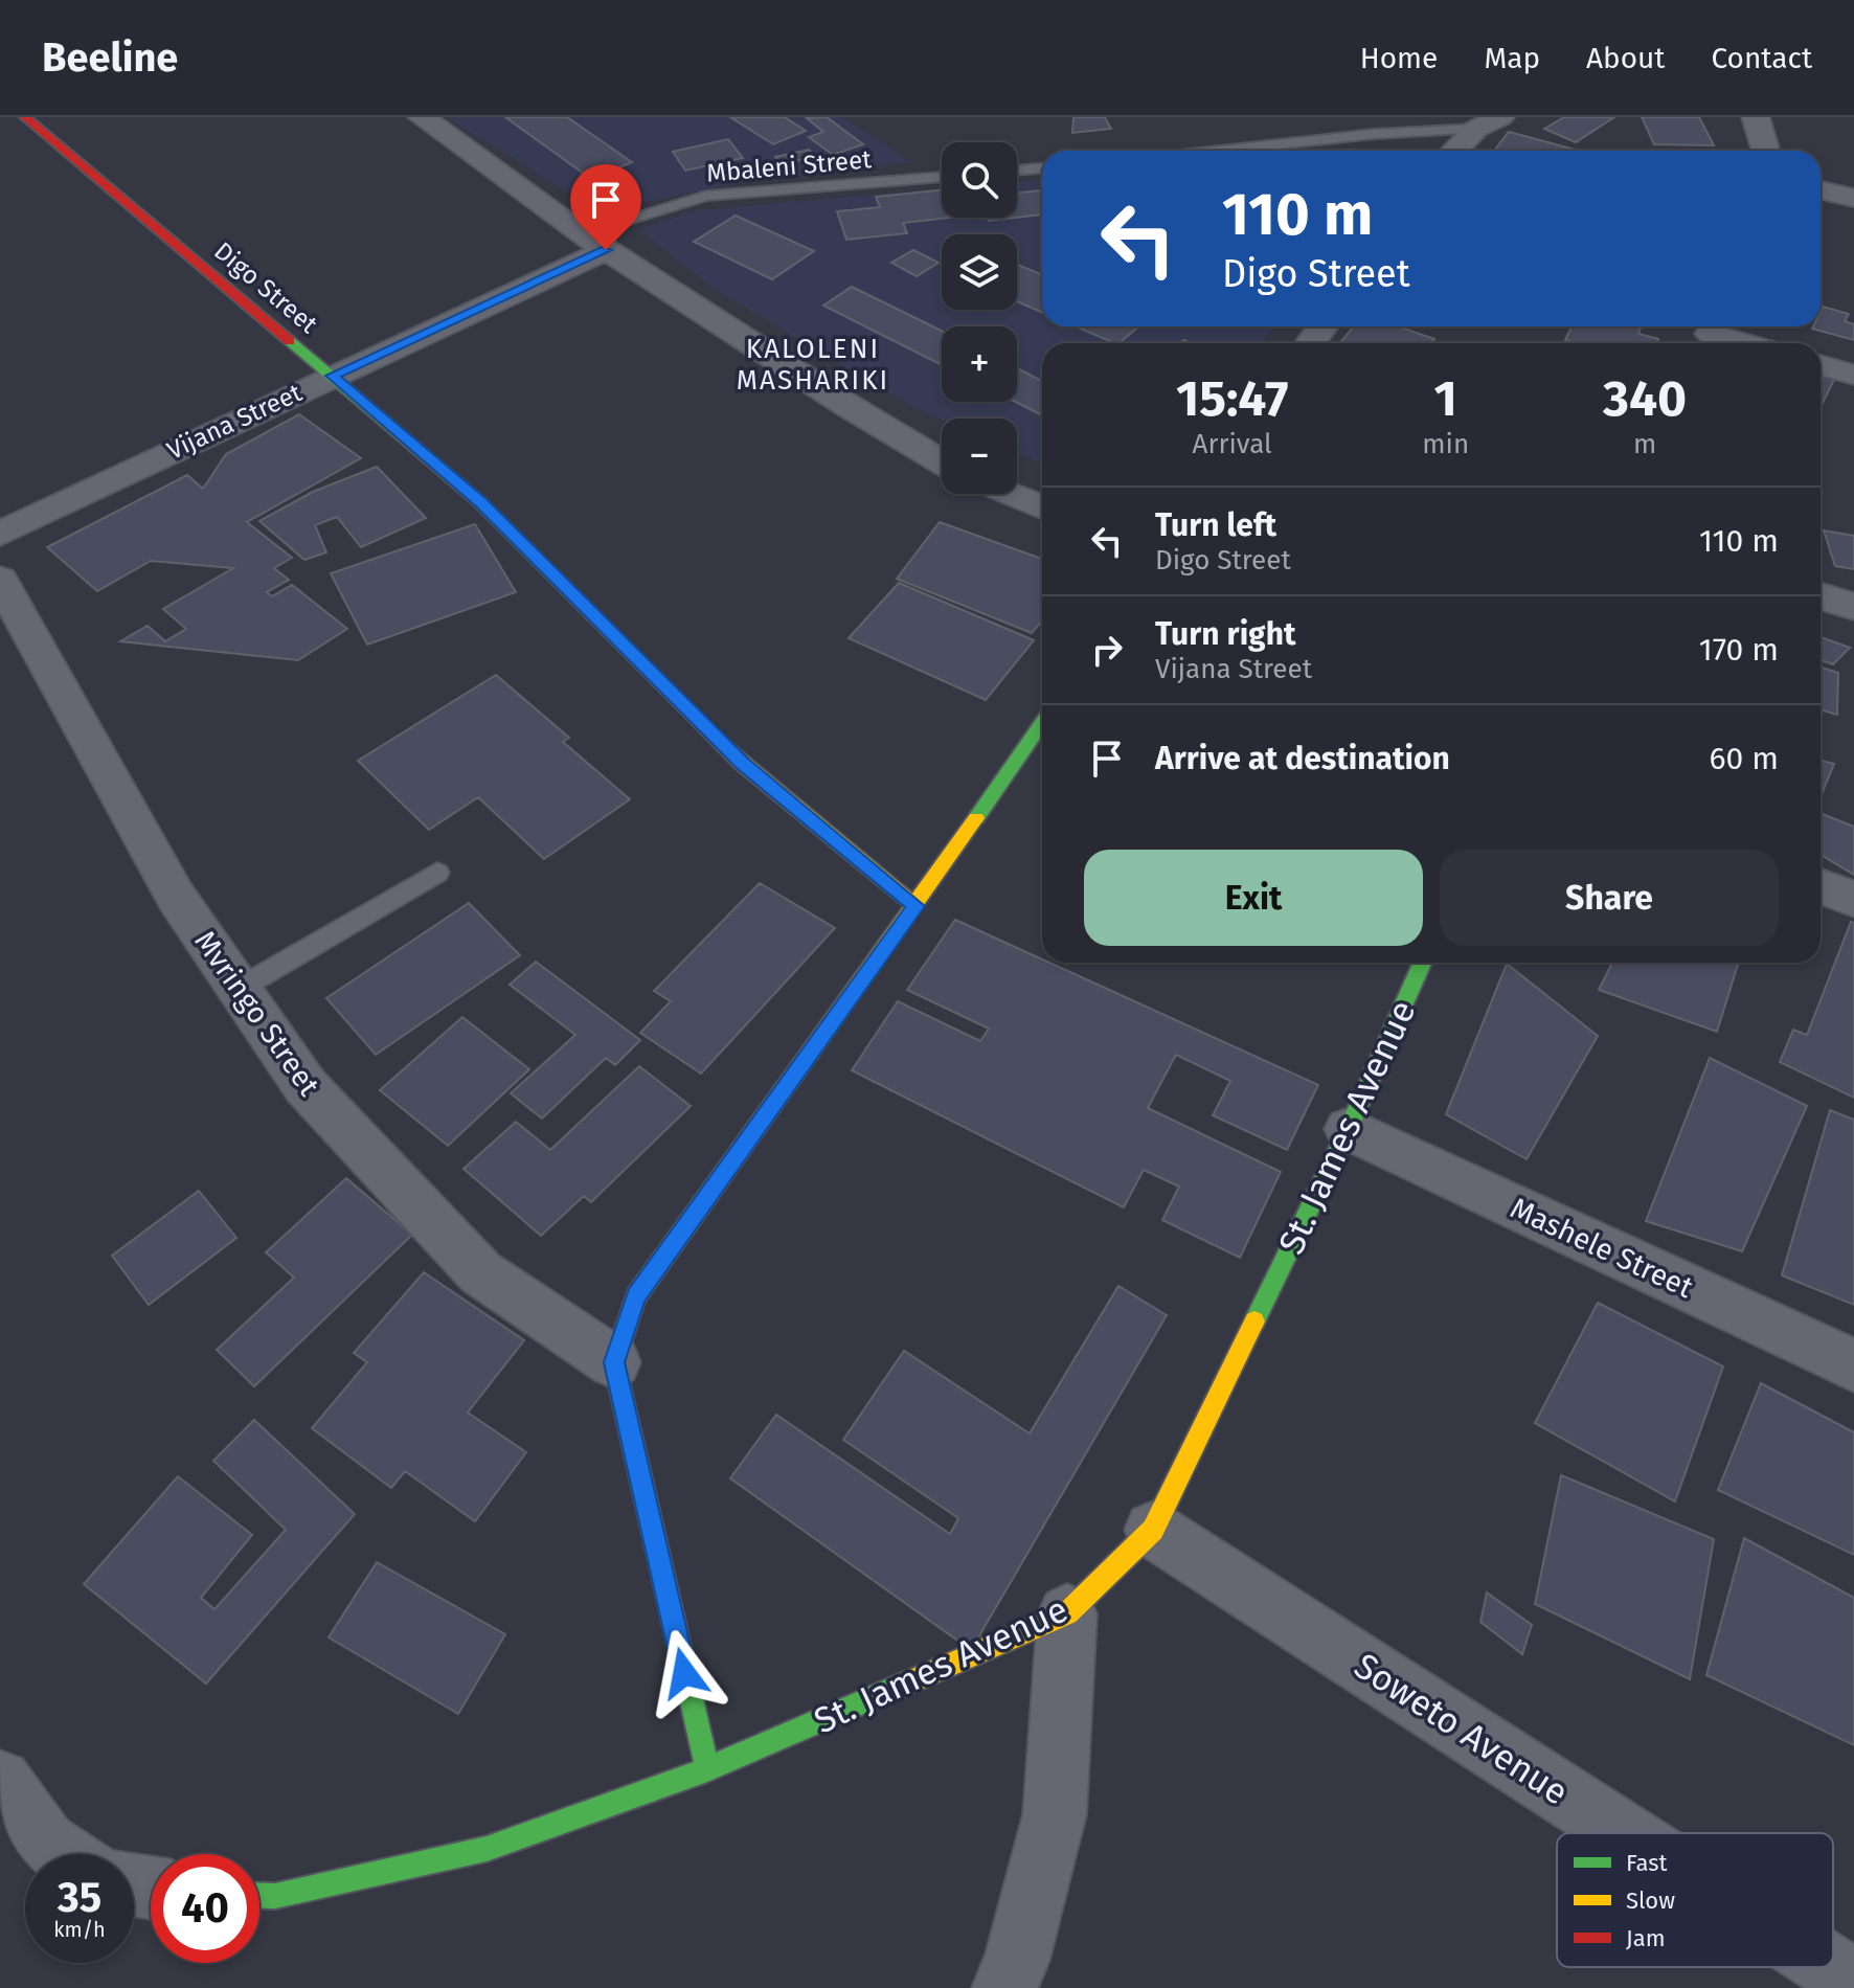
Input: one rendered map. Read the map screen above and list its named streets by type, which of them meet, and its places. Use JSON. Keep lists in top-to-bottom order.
{
  "streets": {
    "street": [
      "Digo Street",
      "Vijana Street",
      "Mvringo Street",
      "St. James Avenue",
      "Mashele Street",
      "Soweto Avenue"
    ],
    "lane": ["Mbaleni Street"]
  },
  "crossings": [
    ["Mbaleni Street", "Vijana Street"],
    ["Digo Street", "Vijana Street"],
    ["St. James Avenue", "Mashele Street"],
    ["St. James Avenue", "Soweto Avenue"]
  ],
  "districts": ["KALOLENI MASHARIKI"],
  "legend": ["Fast", "Slow", "Jam"],
  "page": {
    "header": "Beeline",
    "nav": [
      "Home",
      "Map",
      "About",
      "Contact"
    ],
    "map_buttons": ["+", "−"],
    "turn": ["110 m", "Digo Street"],
    "eta": [
      "15:47",
      "Arrival",
      "1",
      "min",
      "340",
      "m"
    ],
    "list": [
      {
        "name": "Turn left",
        "note": "Digo Street",
        "value": "110 m"
      },
      {
        "name": "Turn right",
        "note": "Vijana Street",
        "value": "170 m"
      },
      {
        "name": "Arrive at destination",
        "value": "60 m"
      }
    ],
    "buttons": ["Exit", "Share"],
    "speed": "35 km/h",
    "limit": "40"
  }
}
